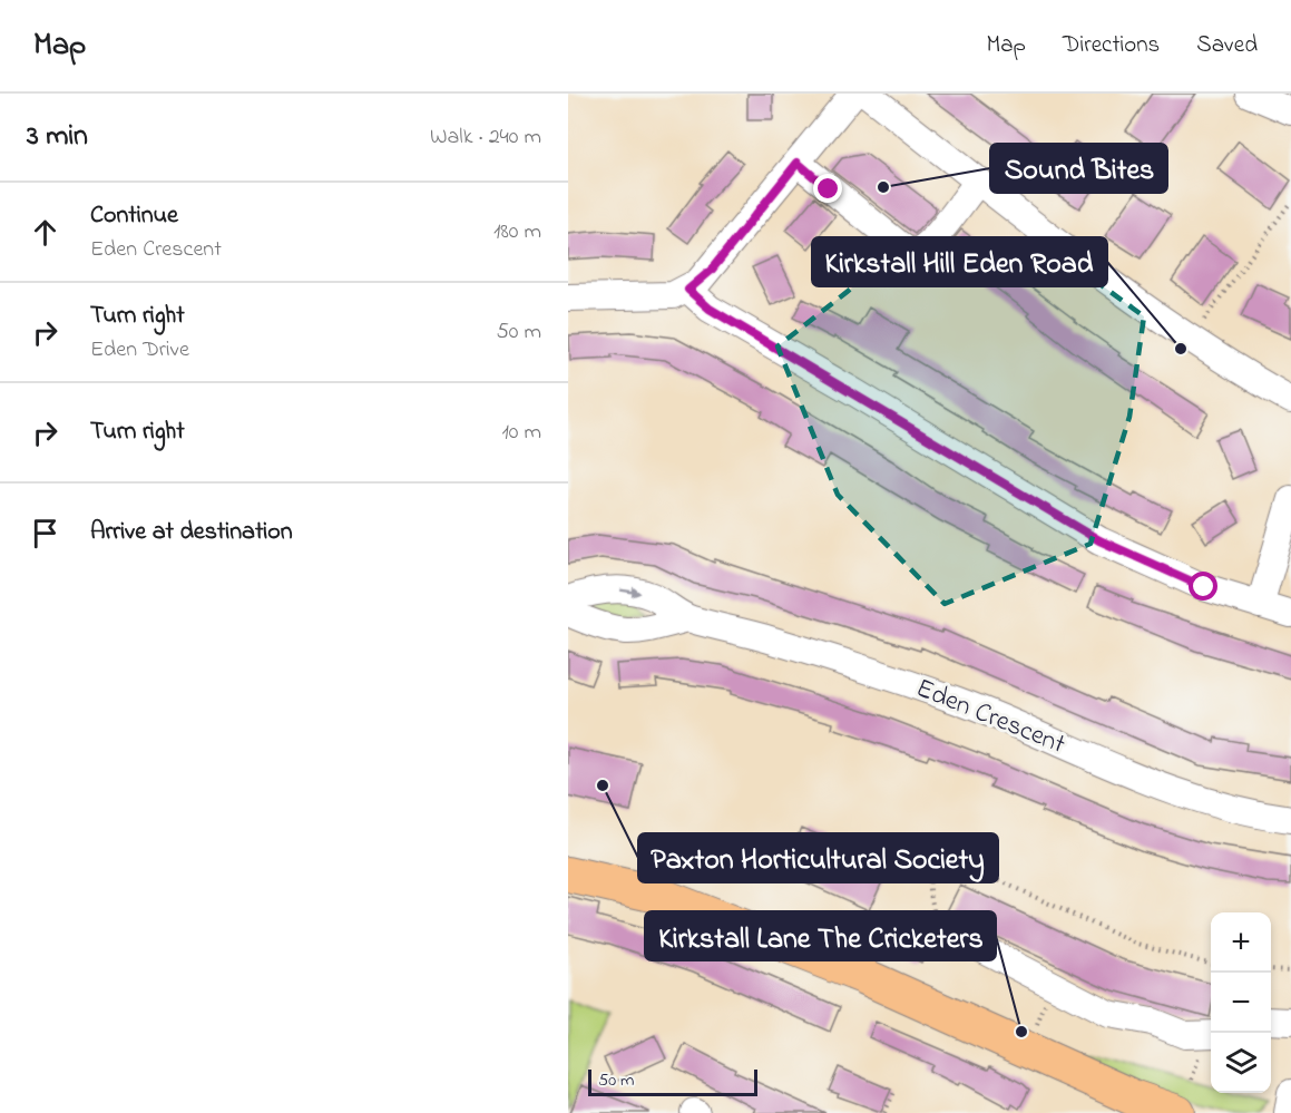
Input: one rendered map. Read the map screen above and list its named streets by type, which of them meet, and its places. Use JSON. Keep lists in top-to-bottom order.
{
  "streets": {
    "street": ["Eden Crescent"]
  },
  "places": [
    "Sound Bites",
    "Kirkstall Hill Eden Road",
    "Paxton Horticultural Society",
    "Kirkstall Lane The Cricketers"
  ],
  "scale_bar": "50 m",
  "page": {
    "header": "Map",
    "nav": ["Map", "Directions", "Saved"],
    "heading": ["3 min", "Walk · 240 m"],
    "list": [
      ["Continue", "Eden Crescent", "180 m"],
      ["Turn right", "Eden Drive", "50 m"],
      ["Turn right", "10 m"],
      "Arrive at destination"
    ],
    "map_buttons": ["+", "−"],
    "scale": "50 m"
  }
}
